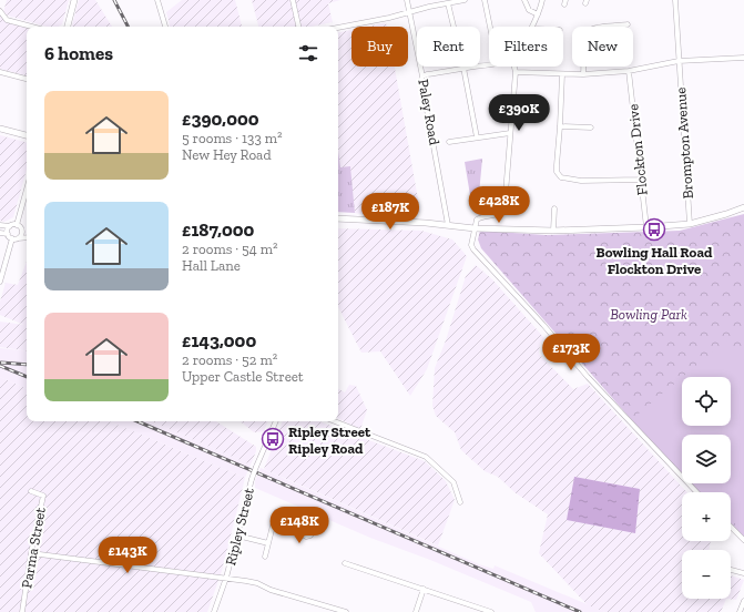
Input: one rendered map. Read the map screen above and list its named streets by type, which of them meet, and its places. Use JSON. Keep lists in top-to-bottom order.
{
  "streets": {
    "street": [
      "Paley Road",
      "Brompton Avenue",
      "Flockton Drive",
      "Ripley Street",
      "Parma Street"
    ]
  },
  "parks": ["Bowling Park"],
  "places": {
    "bus stop": ["Bowling Hall Road Flockton Drive", "Ripley Street Ripley Road"]
  },
  "page": {
    "chip": [
      "Buy",
      "Rent",
      "Filters",
      "New"
    ],
    "heading": "6 homes",
    "list": [
      {
        "name": "£390,000",
        "note": "5 rooms · 133 m² · New Hey Road"
      },
      {
        "name": "£187,000",
        "note": "2 rooms · 54 m² · Hall Lane"
      },
      {
        "name": "£143,000",
        "note": "2 rooms · 52 m² · Upper Castle Street"
      }
    ],
    "price": [
      "£390K",
      "£428K",
      "£187K",
      "£173K",
      "£148K",
      "£143K"
    ],
    "map_buttons": ["+", "−"]
  }
}
